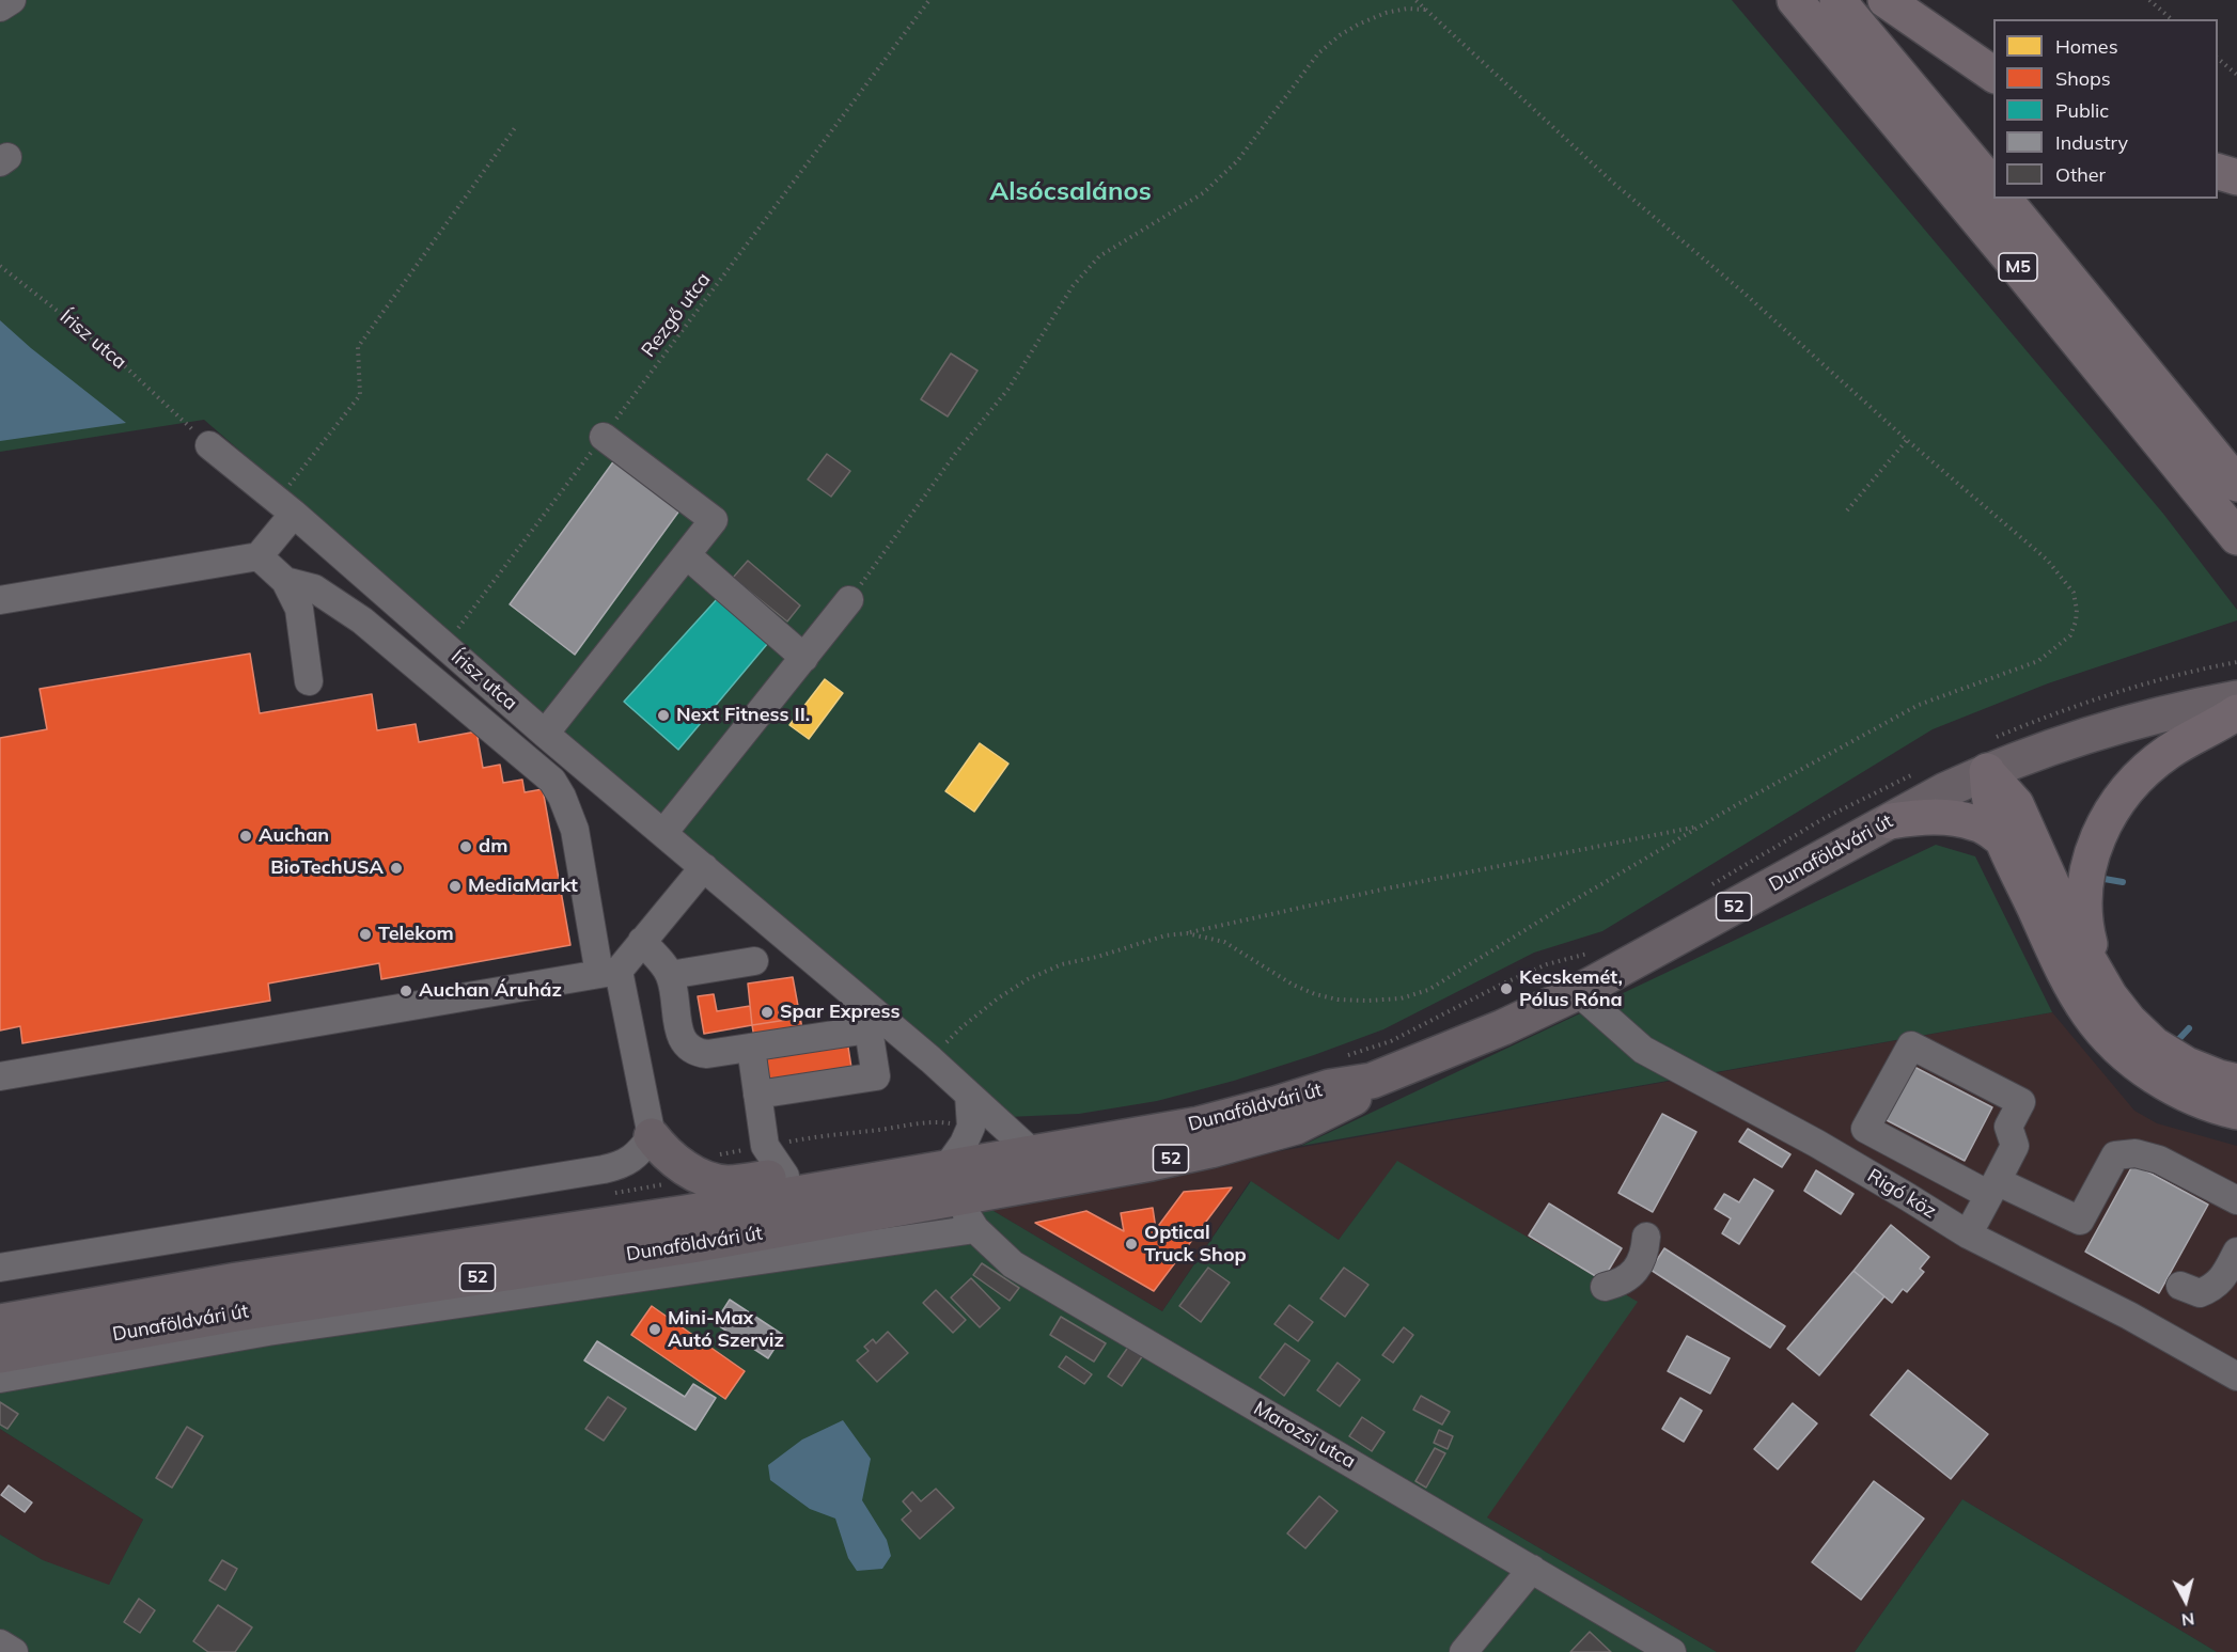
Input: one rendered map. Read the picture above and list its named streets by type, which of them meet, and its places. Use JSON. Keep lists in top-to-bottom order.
{
  "streets": {
    "highway": ["M5"],
    "main road": ["Dunaföldvári út", "52"],
    "street": ["Írisz utca", "Rigó köz", "Marozsi utca"],
    "path": ["Rezgő utca"]
  },
  "crossings": [
    ["Rezgő utca", "Írisz utca"],
    ["Írisz utca", "Dunaföldvári út"],
    ["Dunaföldvári út", "Rigó köz"],
    ["Dunaföldvári út", "Marozsi utca"]
  ],
  "districts": ["Alsócsalános"],
  "places": [
    "Next Fitness II.",
    "Auchan",
    "dm",
    "BioTechUSA",
    "MediaMarkt",
    "Telekom",
    "Kecskemét, Pólus Róna",
    "Auchan Áruház",
    "Spar Express",
    "Optical Truck Shop",
    "Mini-Max Autó Szerviz"
  ],
  "legend": [
    "Homes",
    "Shops",
    "Public",
    "Industry",
    "Other"
  ],
  "north": "bottom"
}
